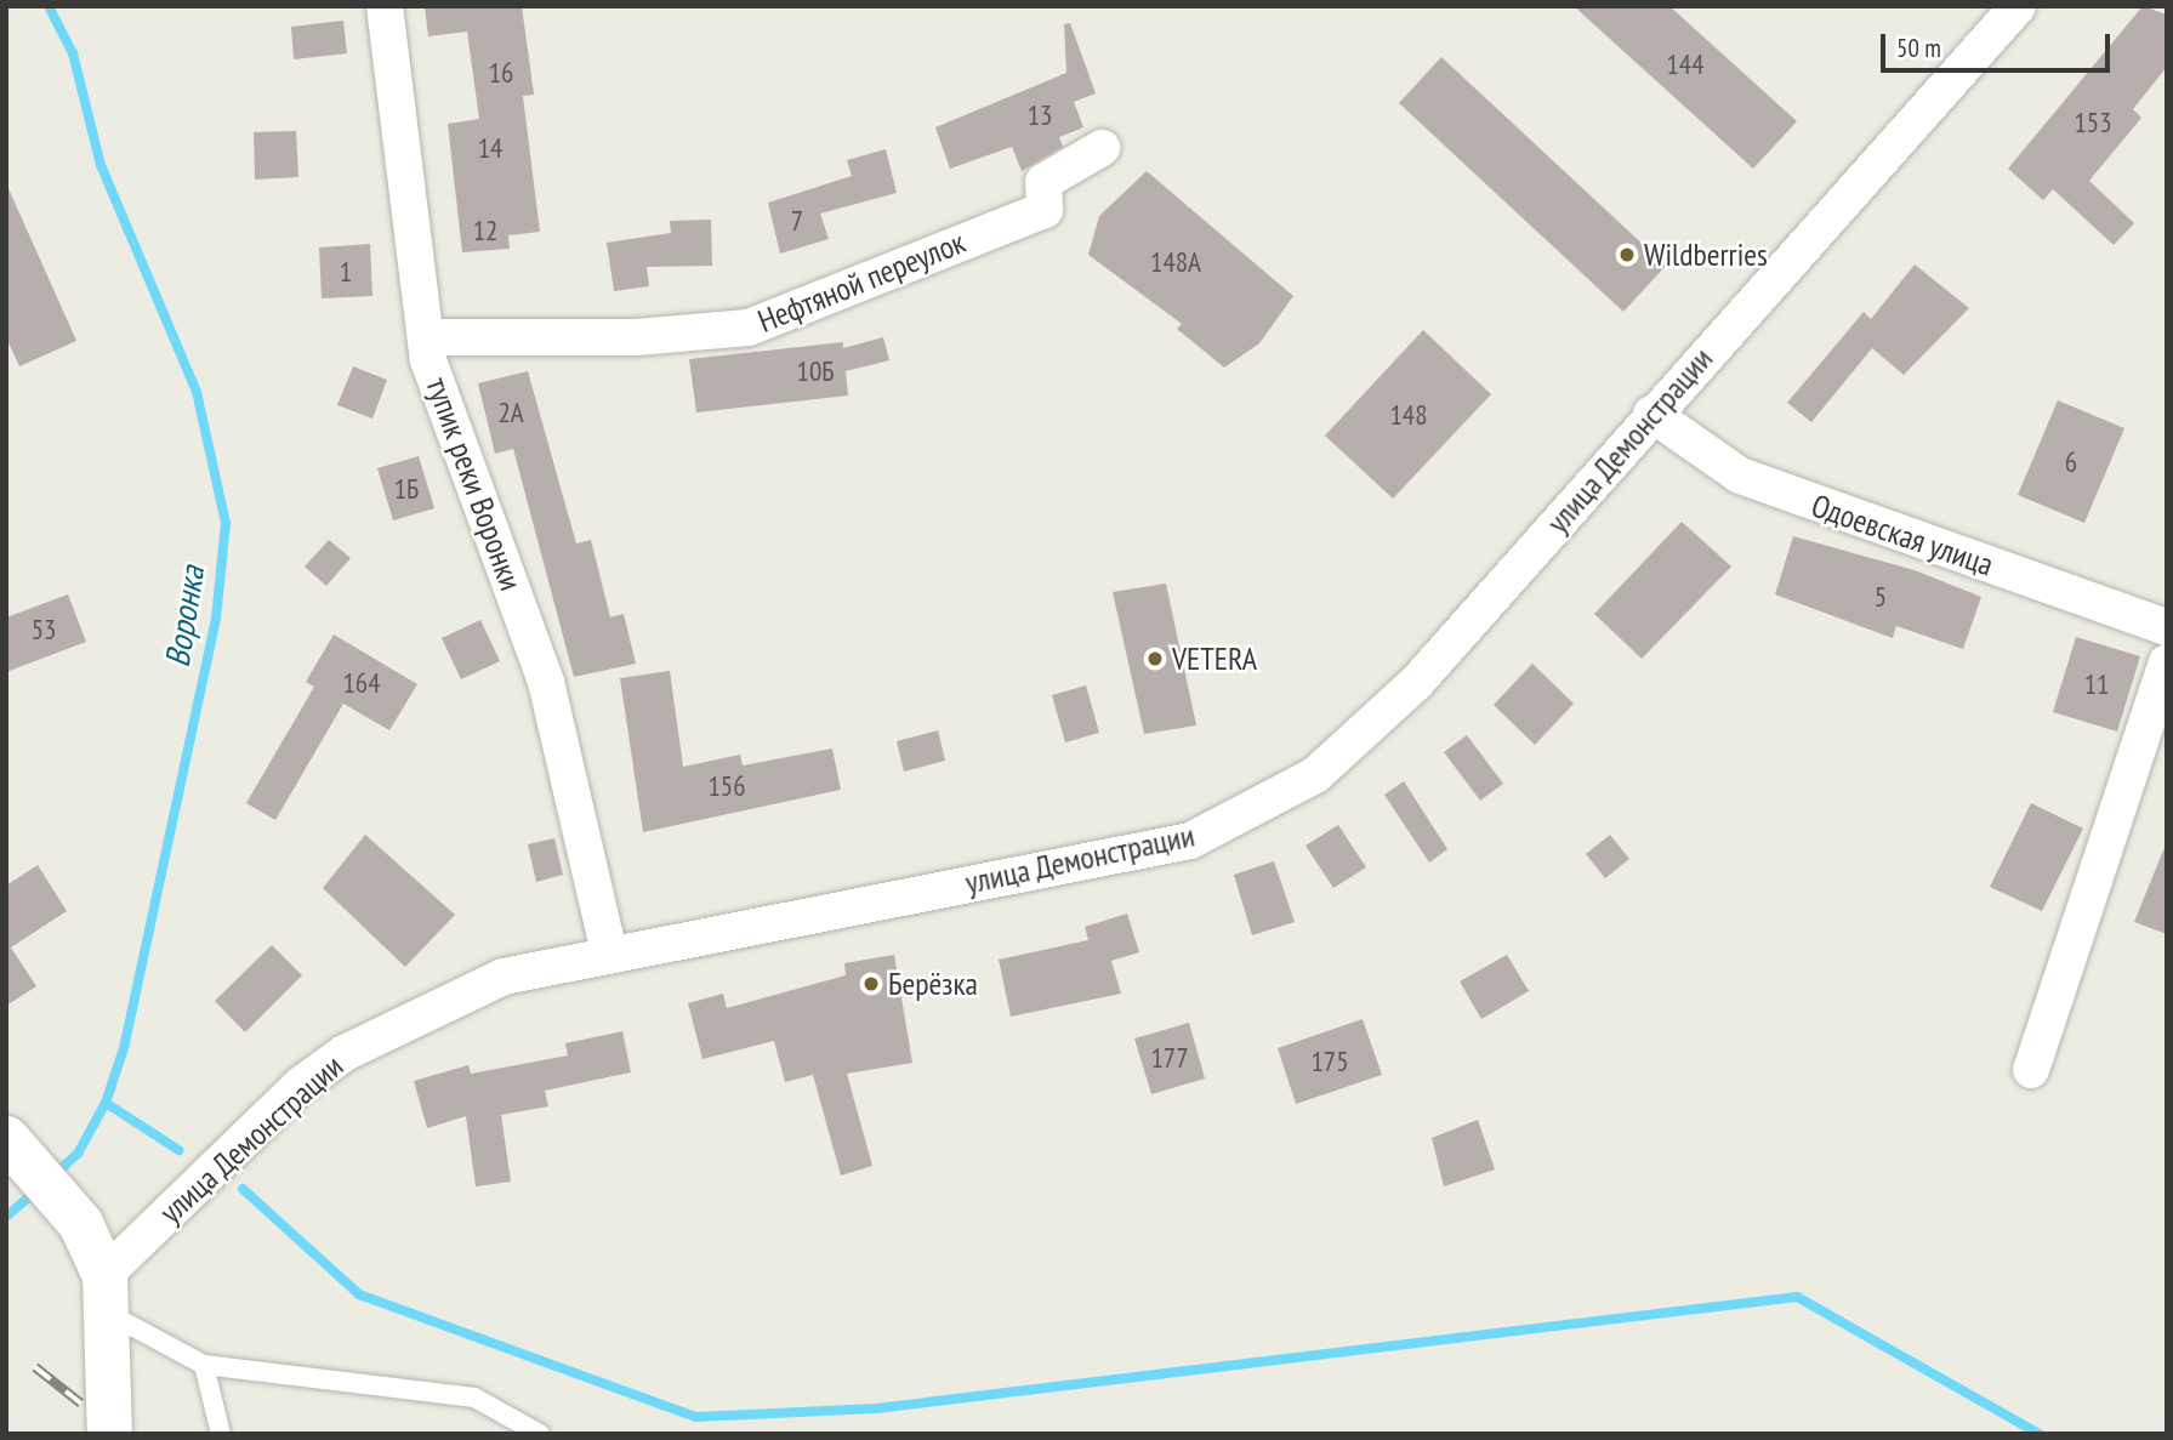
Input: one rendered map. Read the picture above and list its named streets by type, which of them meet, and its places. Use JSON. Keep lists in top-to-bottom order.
{
  "streets": {
    "street": [
      "Нефтяной переулок",
      "улица Демонстрации",
      "тупик реки Воронки",
      "Одоевская улица"
    ]
  },
  "crossings": [
    ["Нефтяной переулок", "тупик реки Воронки"],
    ["улица Демонстрации", "тупик реки Воронки"],
    ["улица Демонстрации", "Одоевская улица"]
  ],
  "water": ["Воронка"],
  "places": ["Wildberries", "VETERA", "Берёзка"],
  "house_numbers": [
    "144",
    "16",
    "13",
    "153",
    "14",
    "7",
    "12",
    "148А",
    "1",
    "10Б",
    "2А",
    "148",
    "6",
    "1Б",
    "5",
    "53",
    "164",
    "11",
    "156",
    "177",
    "175"
  ],
  "scale_bar": "50 m"
}
